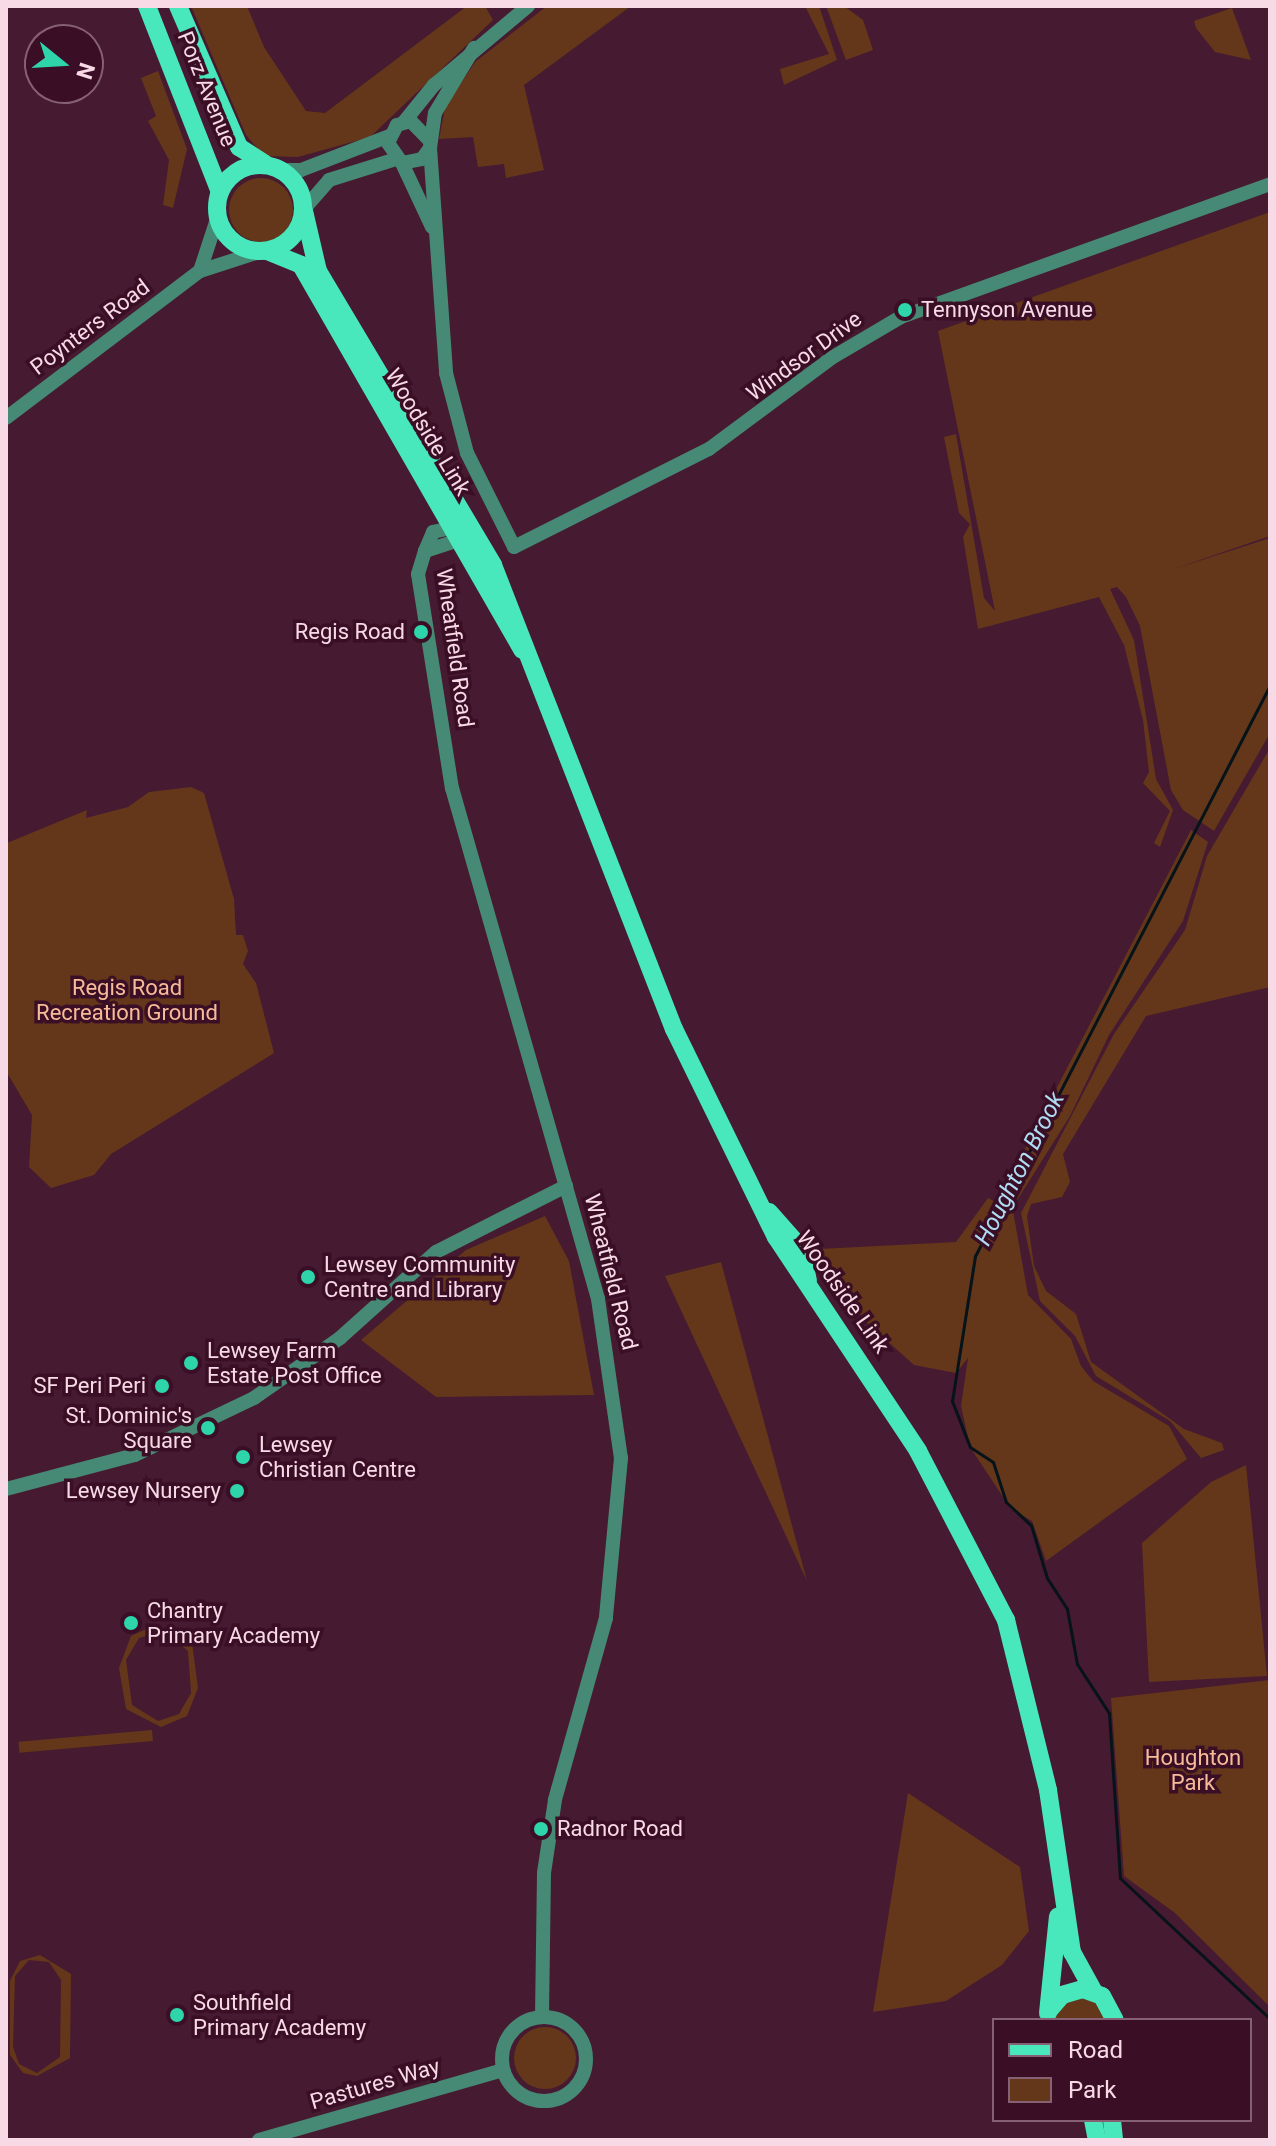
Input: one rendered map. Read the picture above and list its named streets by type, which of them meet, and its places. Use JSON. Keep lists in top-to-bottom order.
{
  "streets": {
    "main road": ["Porz Avenue", "Woodside Link"],
    "street": [
      "Poynters Road",
      "Windsor Drive",
      "Wheatfield Road",
      "Pastures Way"
    ]
  },
  "crossings": [
    ["Porz Avenue", "Poynters Road"],
    ["Porz Avenue", "Woodside Link"],
    ["Poynters Road", "Woodside Link"],
    ["Woodside Link", "Wheatfield Road"],
    ["Wheatfield Road", "Pastures Way"]
  ],
  "water": ["Houghton Brook"],
  "parks": ["Regis Road Recreation Ground", "Houghton Park"],
  "places": [
    "Tennyson Avenue",
    "Regis Road",
    "Lewsey Community Centre and Library",
    "Lewsey Farm Estate Post Office",
    "SF Peri Peri",
    "St. Dominic's Square",
    "Lewsey Christian Centre",
    "Lewsey Nursery",
    "Chantry Primary Academy",
    "Radnor Road",
    "Southfield Primary Academy"
  ],
  "legend": ["Road", "Park"],
  "north": "right"
}
